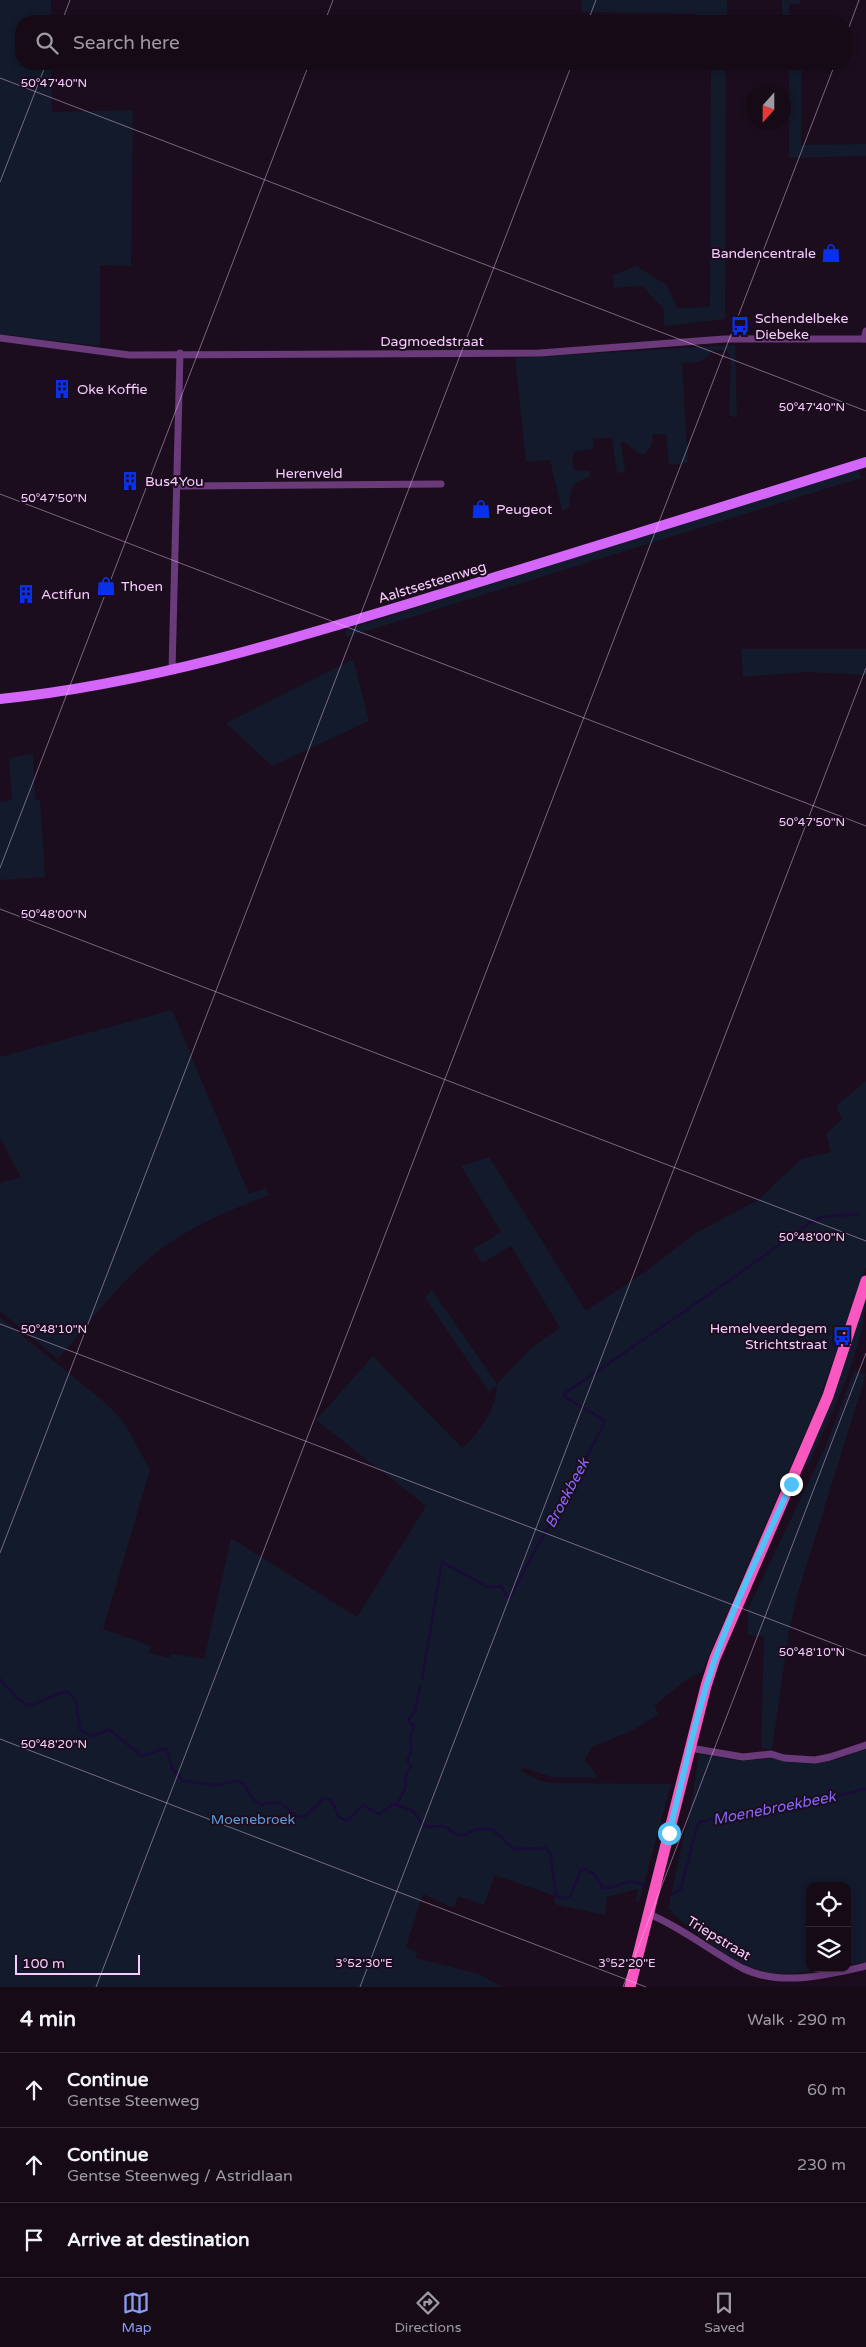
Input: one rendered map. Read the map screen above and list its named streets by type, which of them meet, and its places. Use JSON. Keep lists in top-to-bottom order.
{
  "streets": {
    "main road": ["Aalstsesteenweg"],
    "street": ["Dagmoedstraat", "Herenveld", "Triepstraat"]
  },
  "water": ["Broekbeek", "Moenebroekbeek"],
  "parks": ["Moenebroek"],
  "places": {
    "shop": ["Bandencentrale", "Peugeot", "Thoen"],
    "bus stop": ["Schendelbeke Diebeke", "Hemelveerdegem Strichtstraat"],
    "building": ["Oke Koffie", "Bus4You", "Actifun"]
  },
  "scale_bar": "100 m",
  "north": "bottom",
  "page": {
    "search": "Search here",
    "scale": "100 m",
    "heading": ["4 min", "Walk · 290 m"],
    "list": [
      ["Continue", "Gentse Steenweg", "60 m"],
      ["Continue", "Gentse Steenweg / Astridlaan", "230 m"],
      "Arrive at destination"
    ],
    "nav": ["Map", "Directions", "Saved"]
  },
  "coordinates": [
    "50°47'40\"N",
    "50°47'50\"N",
    "50°48'00\"N",
    "50°48'10\"N",
    "50°48'20\"N",
    "3°52'30\"E",
    "3°52'20\"E"
  ]
}
